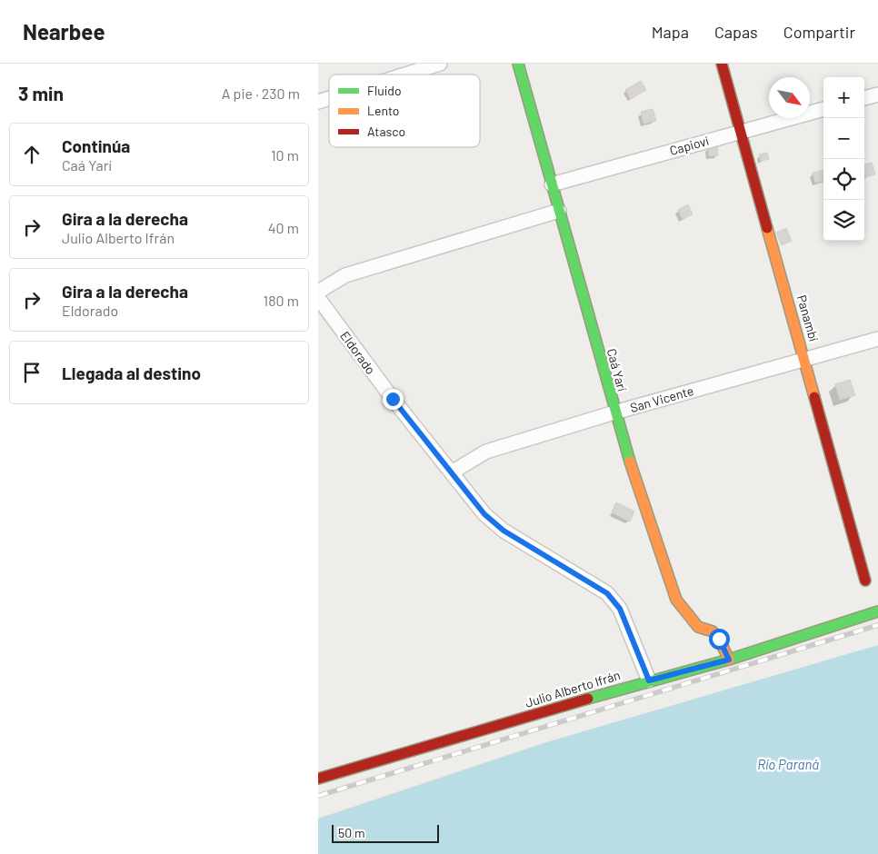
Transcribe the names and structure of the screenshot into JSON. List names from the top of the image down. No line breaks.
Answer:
{"streets":{"street":["Capioví","Panambí","Eldorado","Caá Yarí","San Vicente","Julio Alberto Ifrán"]},"crossings":[["Capioví","Panambí"],["Capioví","Caá Yarí"],["Panambí","San Vicente"],["Eldorado","San Vicente"],["Eldorado","Julio Alberto Ifrán"],["Caá Yarí","San Vicente"],["Caá Yarí","Julio Alberto Ifrán"]],"water":["Río Paraná"],"legend":["Fluido","Lento","Atasco"],"scale_bar":"50 m","north":"bottom right","page":{"header":"Nearbee","nav":["Mapa","Capas","Compartir"],"heading":["3 min","A pie · 230 m"],"map_buttons":["+","−"],"list":[["Continúa","Caá Yarí","10 m"],["Gira a la derecha","Julio Alberto Ifrán","40 m"],["Gira a la derecha","Eldorado","180 m"],"Llegada al destino"],"scale":"50 m"}}
